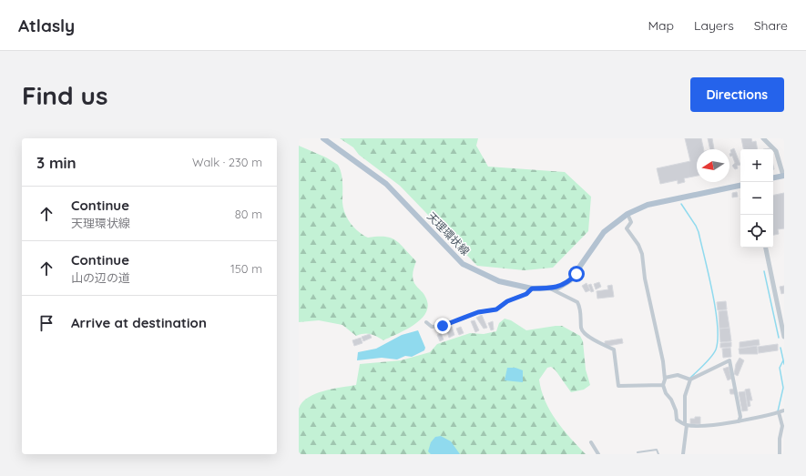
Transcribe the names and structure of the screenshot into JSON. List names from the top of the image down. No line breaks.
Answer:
{"streets":{"main road":["天理環状線"]},"north":"left","page":{"header":"Atlasly","nav":["Map","Layers","Share"],"buttons":"Directions","title":"Find us","heading":["3 min","Walk · 230 m"],"map_buttons":["+","−"],"list":[["Continue","天理環状線","80 m"],["Continue","山の辺の道","150 m"],"Arrive at destination"]}}
